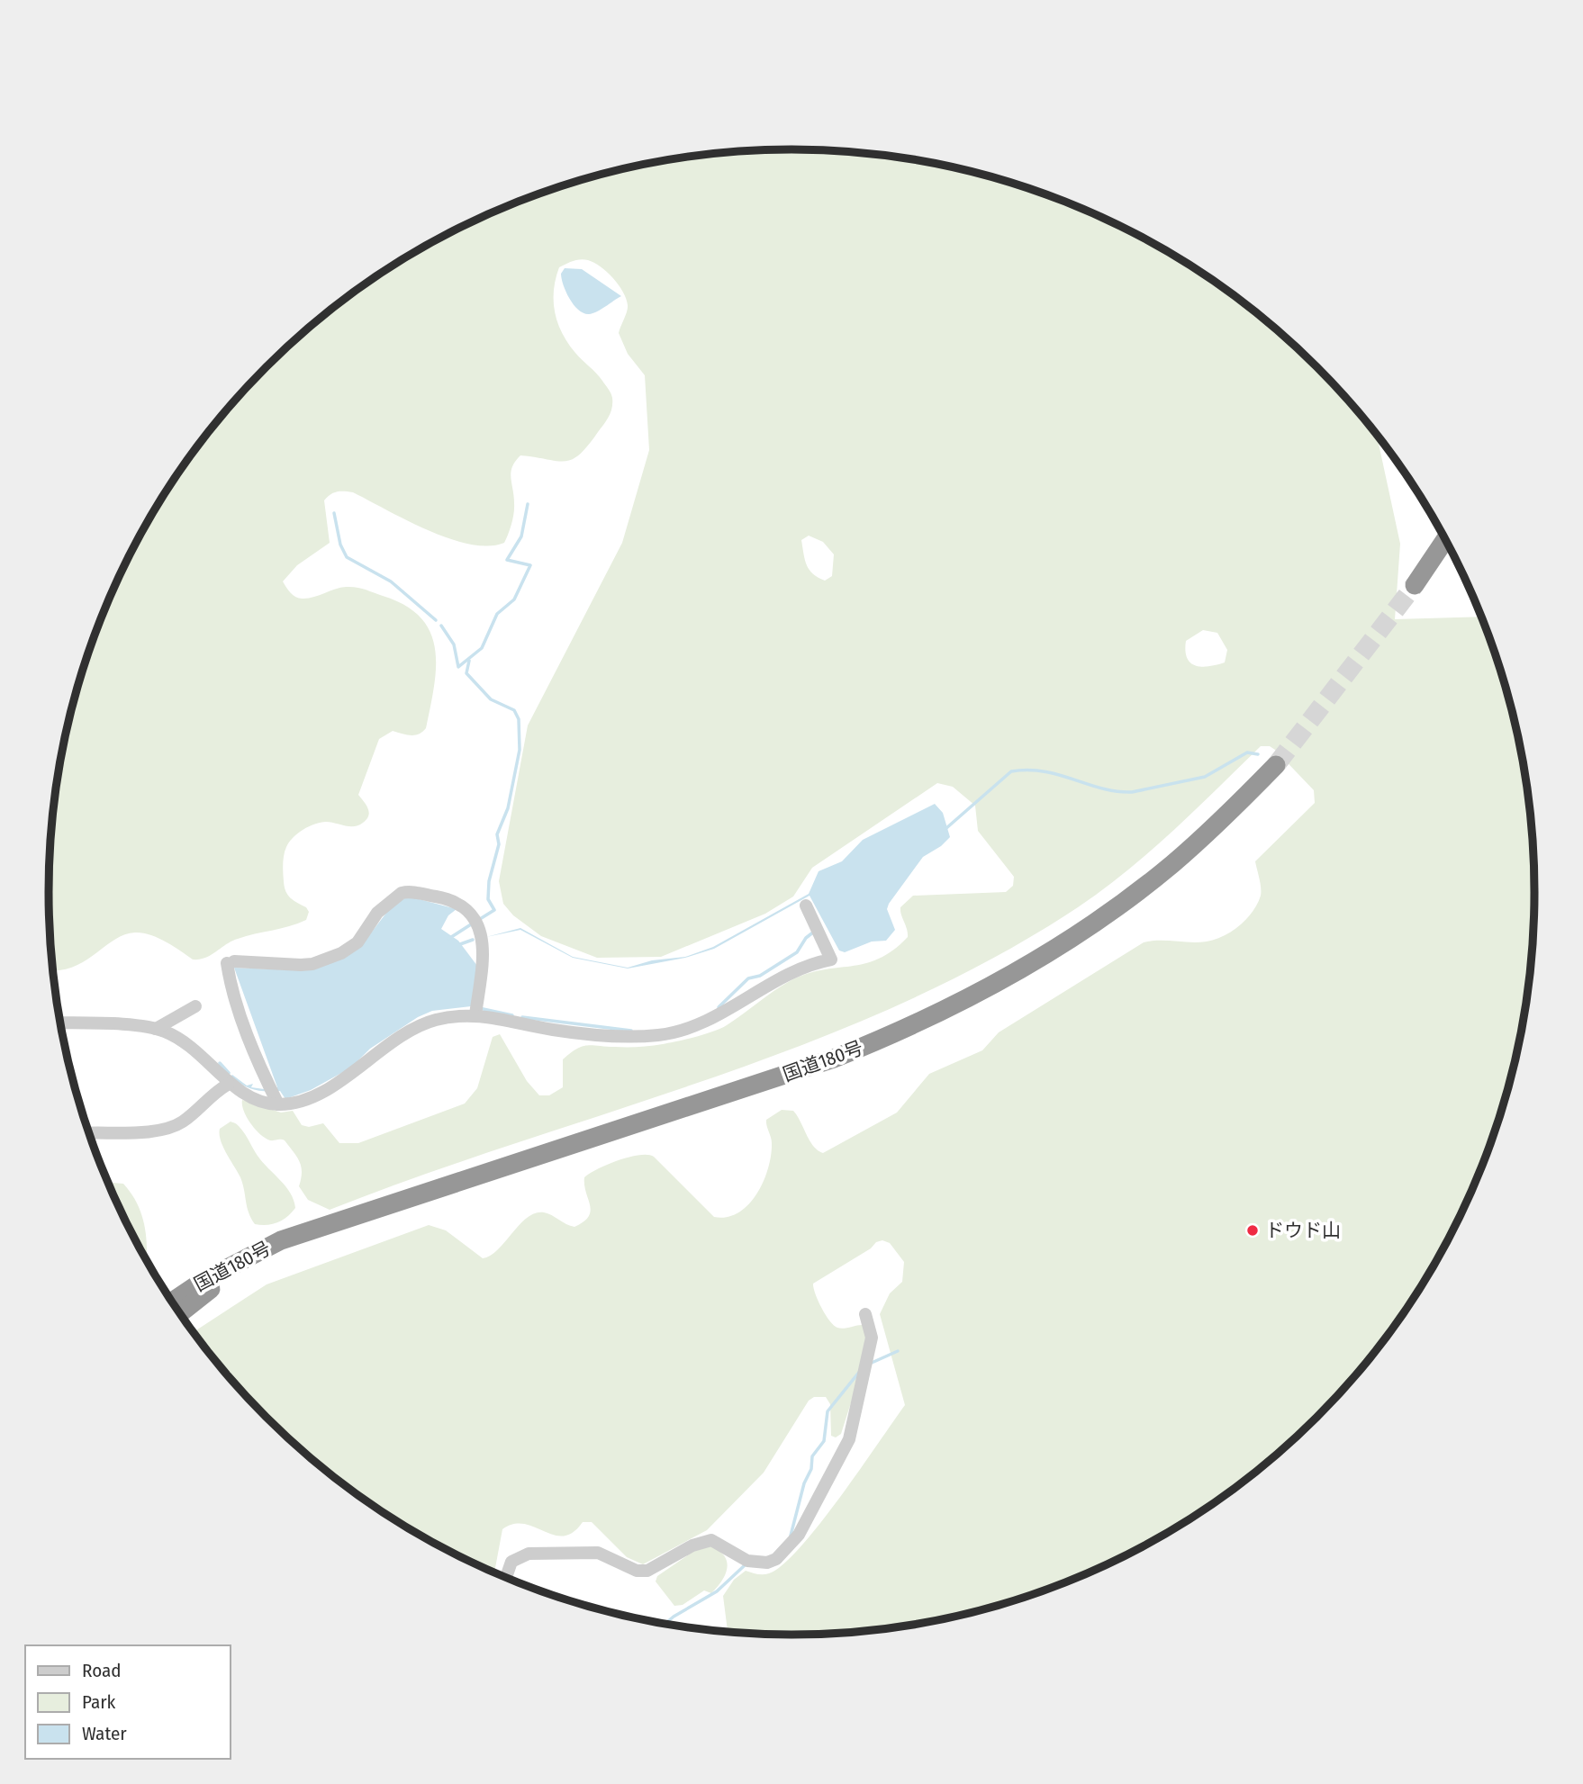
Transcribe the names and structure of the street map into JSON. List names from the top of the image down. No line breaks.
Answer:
{"streets":{"highway":["国道180号"]},"places":["ドウド山"],"legend":["Road","Park","Water"]}
